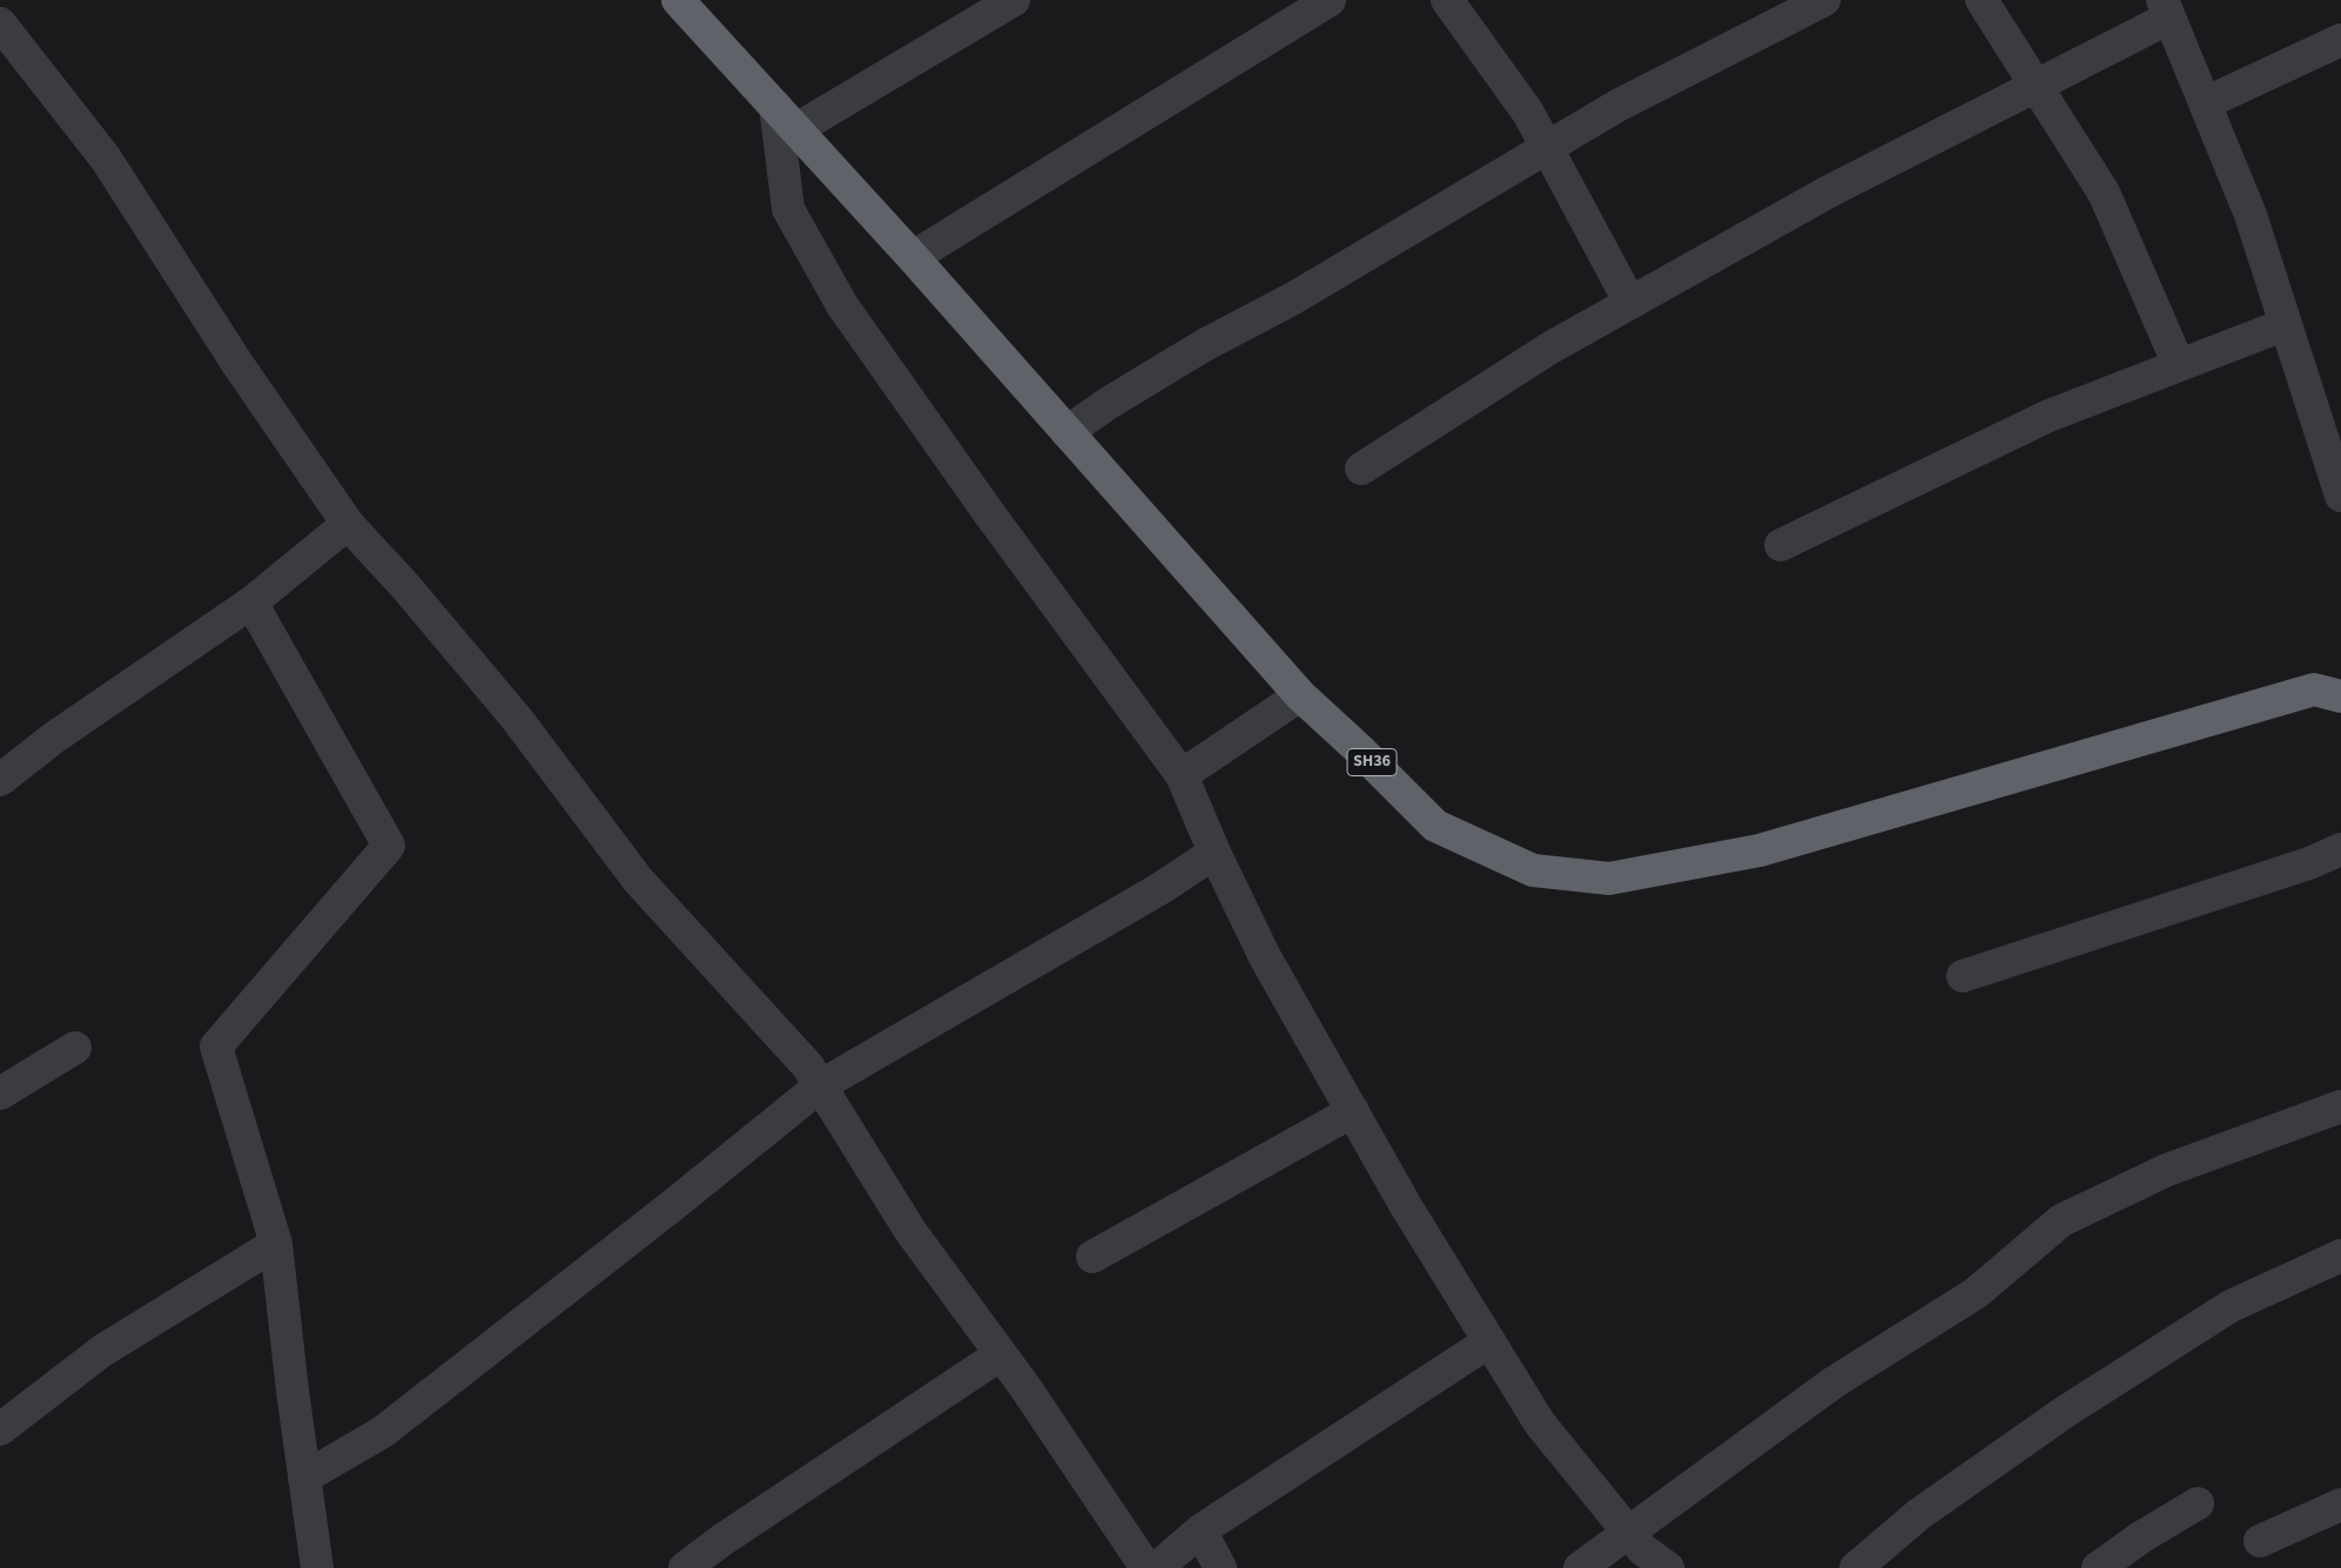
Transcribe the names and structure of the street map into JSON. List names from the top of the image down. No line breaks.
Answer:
{"streets":{"highway":["SH36"]}}
